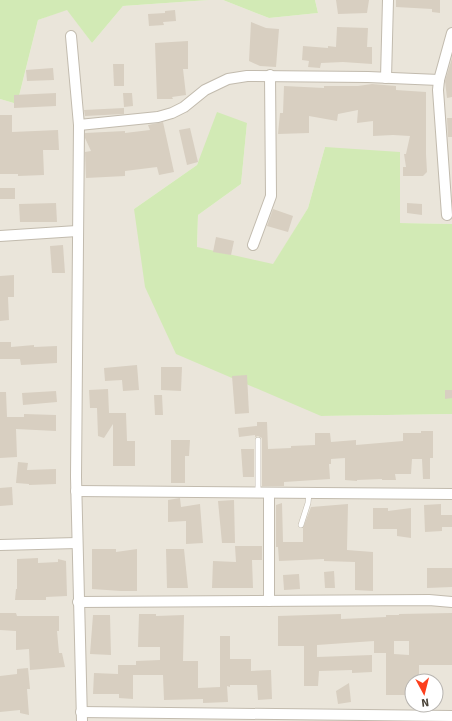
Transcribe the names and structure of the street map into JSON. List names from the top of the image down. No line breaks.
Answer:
{"north":"bottom"}
